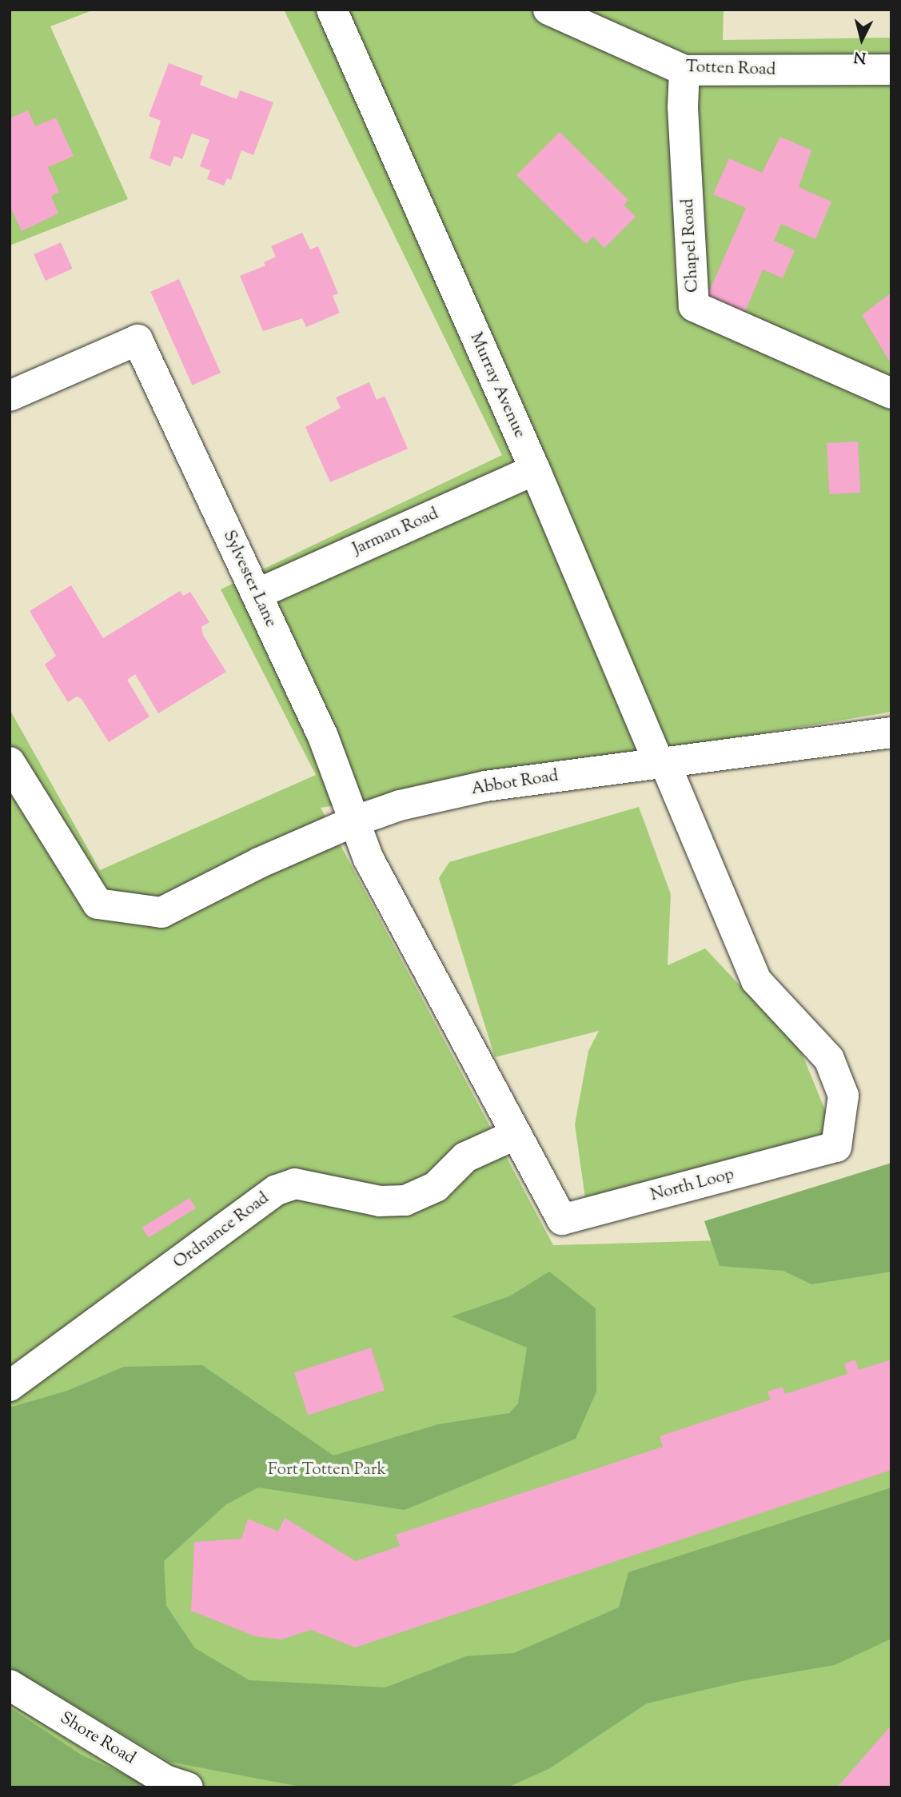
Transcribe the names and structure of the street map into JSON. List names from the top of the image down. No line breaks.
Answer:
{"streets":{"street":["Totten Road","Chapel Road","Murray Avenue","Jarman Road","Sylvester Lane","Abbot Road","North Loop","Ordnance Road","Shore Road"]},"crossings":[["Totten Road","Chapel Road"],["Murray Avenue","Jarman Road"],["Murray Avenue","Abbot Road"],["Murray Avenue","North Loop"],["Jarman Road","Sylvester Lane"],["Sylvester Lane","Abbot Road"],["Sylvester Lane","North Loop"],["Abbot Road","North Loop"],["North Loop","Ordnance Road"]],"parks":["Fort Totten Park"],"north":"bottom"}
